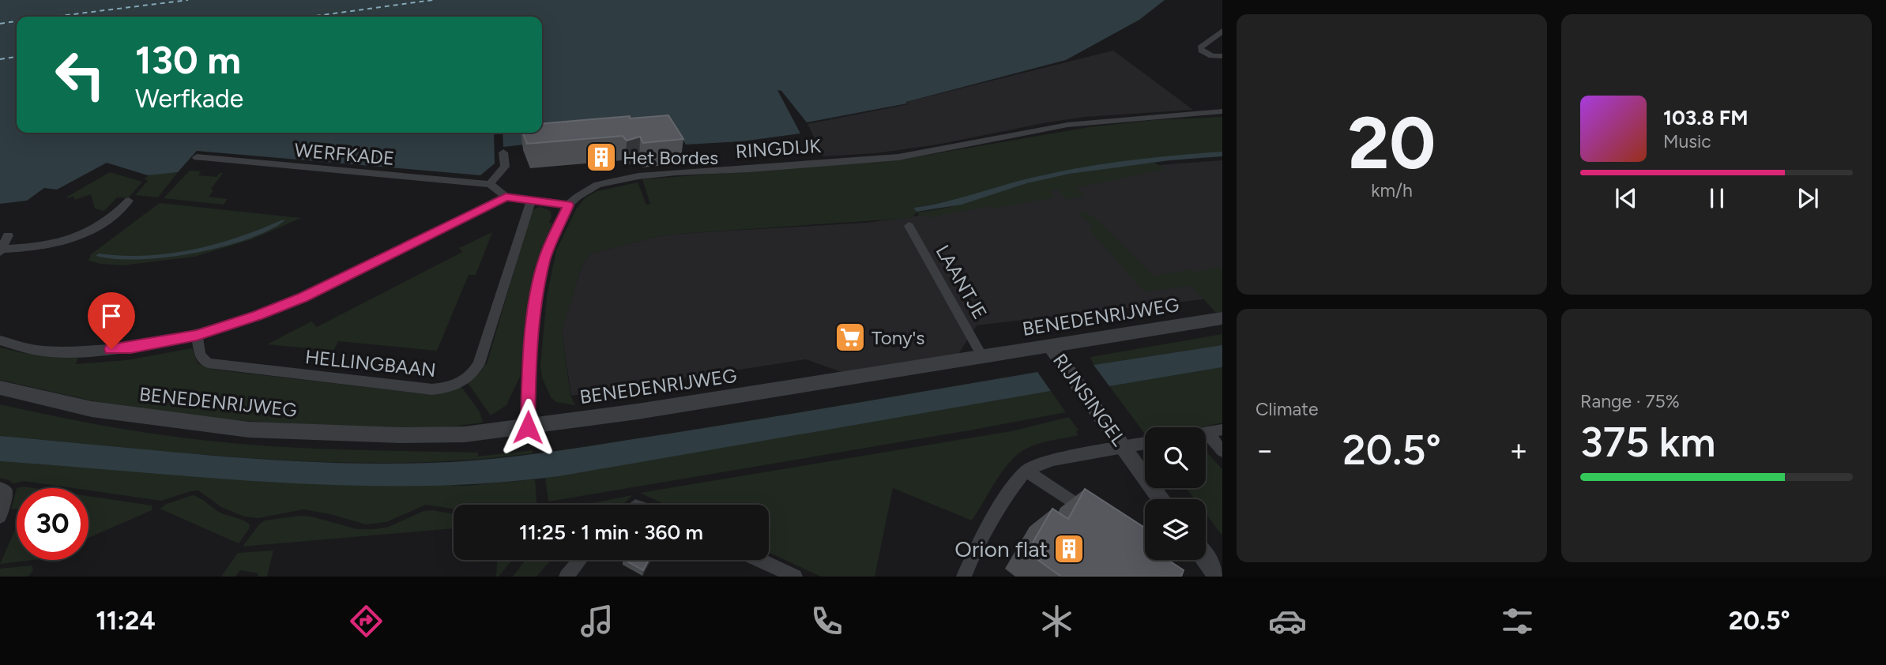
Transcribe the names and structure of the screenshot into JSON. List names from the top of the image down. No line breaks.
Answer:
{"streets":{"street":["RINGDIJK","WERFKADE","LAANTJE","BENEDENRIJWEG","HELLINGBAAN","RIJNSINGEL"]},"crossings":[["RINGDIJK","BENEDENRIJWEG"],["LAANTJE","BENEDENRIJWEG"],["BENEDENRIJWEG","RIJNSINGEL"]],"places":{"building":["Het Bordes","Orion flat"],"supermarket":["Tony's"]},"page":{"tile":[["20","km/h"],"Climate",["Range · 75%","375 km"]],"turn":["130 m","Werfkade"],"song":["103.8 FM","Music"],"heat":["−","20.5°","+"],"limit":"30","trip":"11:25 · 1 min · 360 m","tabs":["11:24","20.5°"]}}
